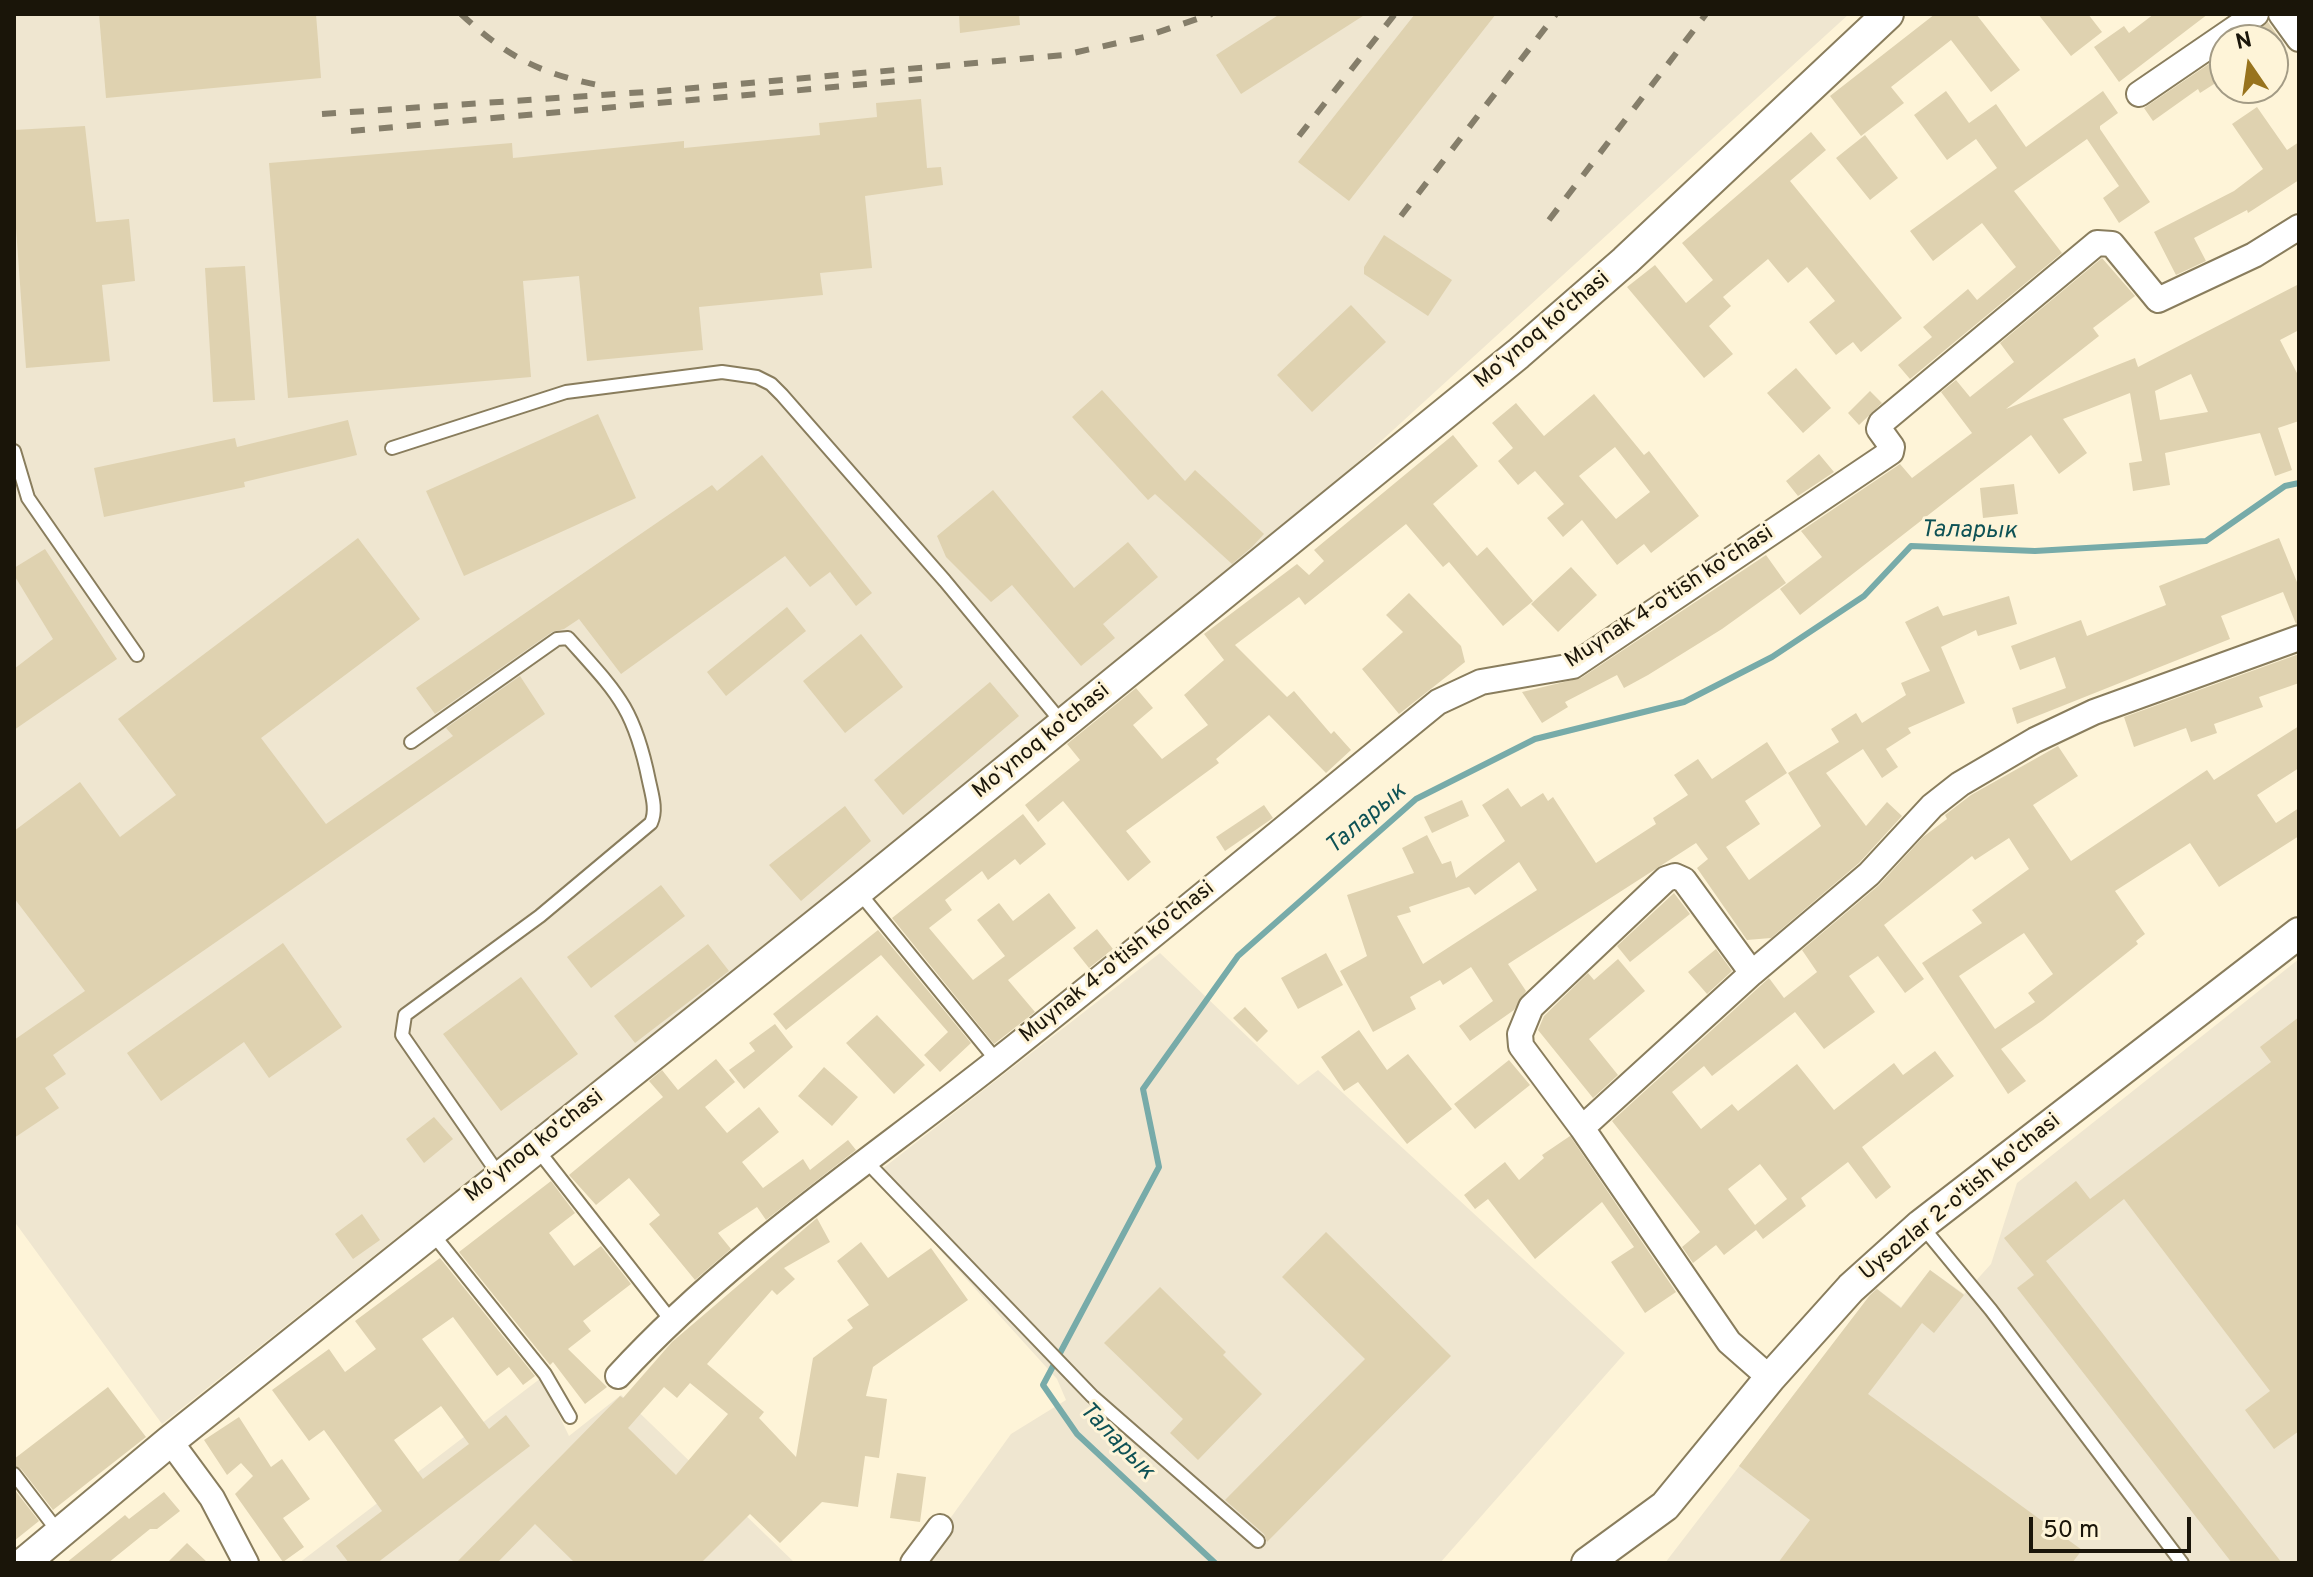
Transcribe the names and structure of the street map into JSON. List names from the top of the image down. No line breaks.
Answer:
{"streets":{"street":["Moʻynoq ko'chasi","Muynak 4-o'tish ko'chasi","Uysozlar 2-o'tish ko'chasi"]},"water":["Таларык"],"scale_bar":"50 m","north":"top"}
